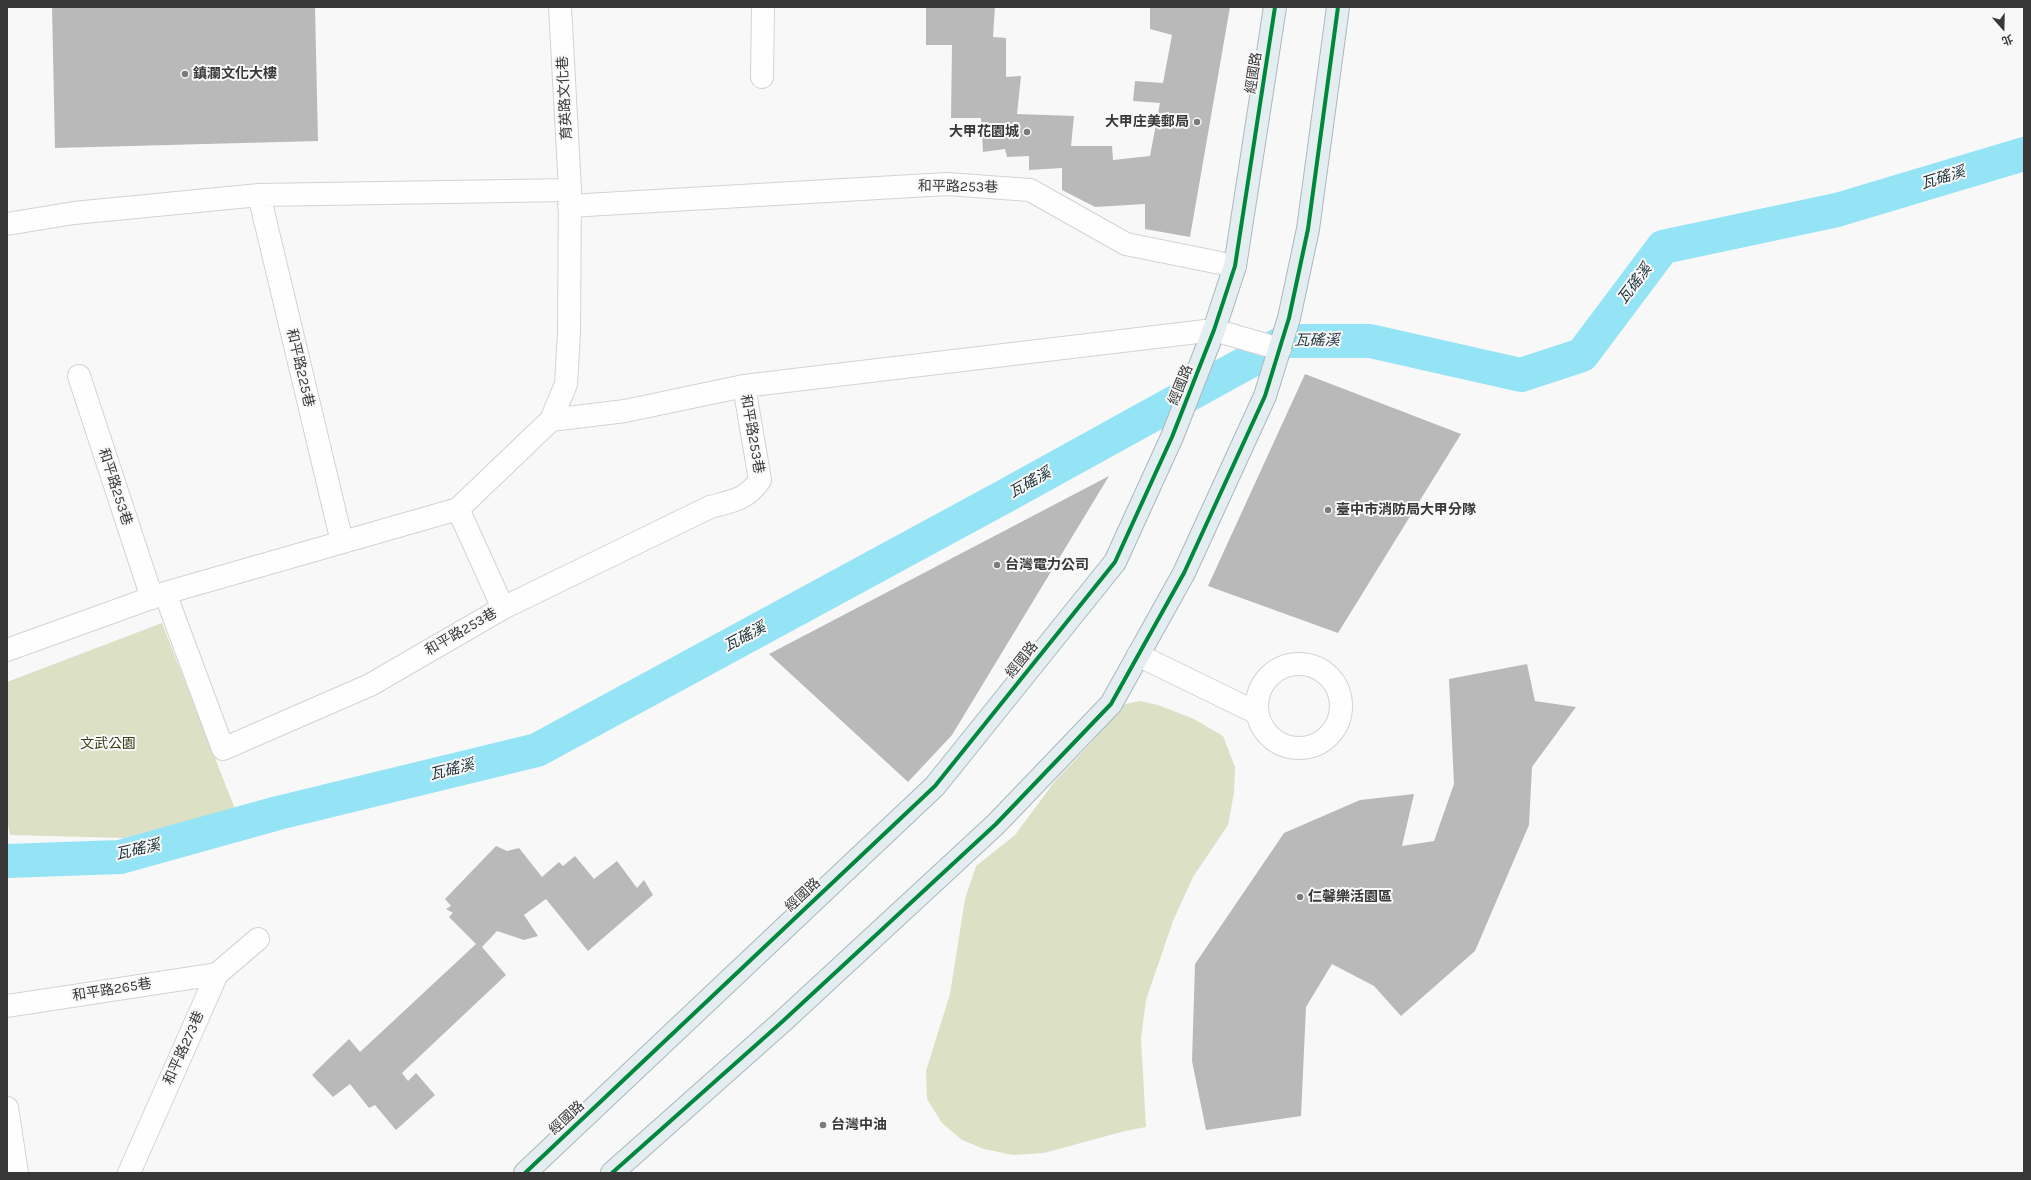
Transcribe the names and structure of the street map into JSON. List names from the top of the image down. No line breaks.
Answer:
{"streets":{"main road":["經國路"],"street":["育英路文化巷","和平路253巷","和平路225巷","和平路265巷","和平路273巷"]},"crossings":[["經國路","和平路253巷"],["育英路文化巷","和平路253巷"],["和平路265巷","和平路273巷"]],"water":["瓦磘溪"],"parks":["文武公園"],"places":["鎮瀾文化大樓","大甲庄美郵局","大甲花園城","臺中市消防局大甲分隊","台灣電力公司","仁馨樂活園區","台灣中油"],"north":"bottom"}
